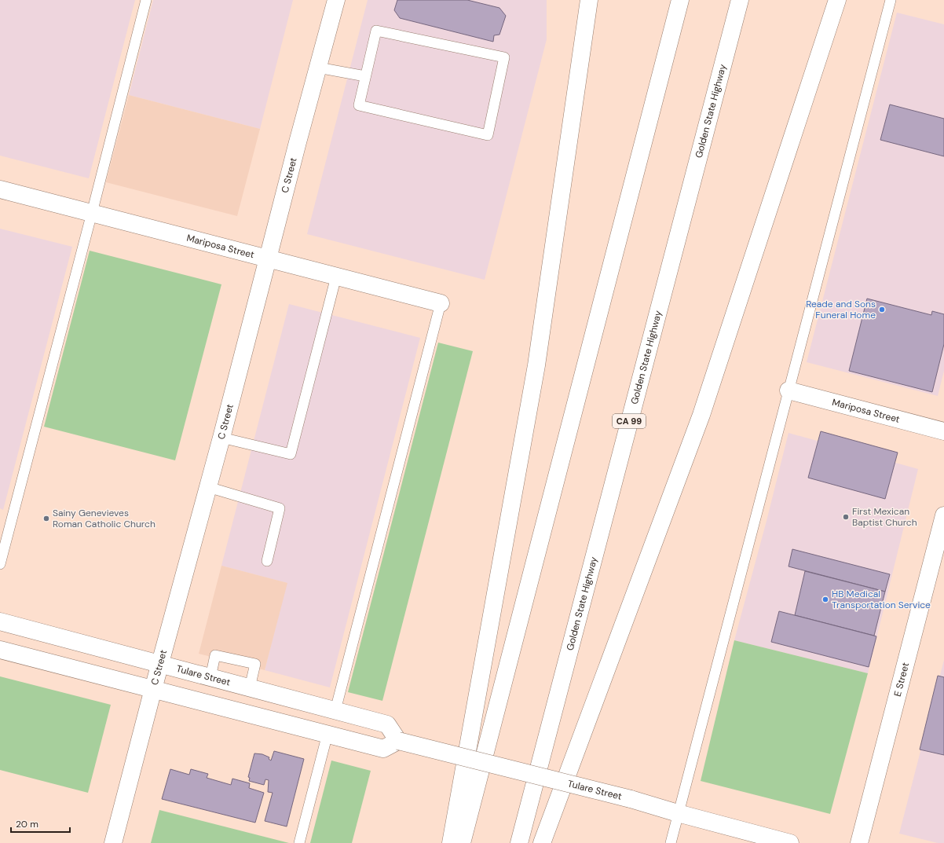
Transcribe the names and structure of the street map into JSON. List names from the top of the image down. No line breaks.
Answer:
{"streets":{"main road":["Golden State Highway","C Street","Mariposa Street","CA 99","Tulare Street","E Street"]},"crossings":[["C Street","Mariposa Street"],["C Street","Tulare Street"]],"places":["Reade and Sons Funeral Home","First Mexican Baptist Church","Sainy Genevieves Roman Catholic Church","HB Medical Transportation Service"],"scale_bar":"20 m"}
